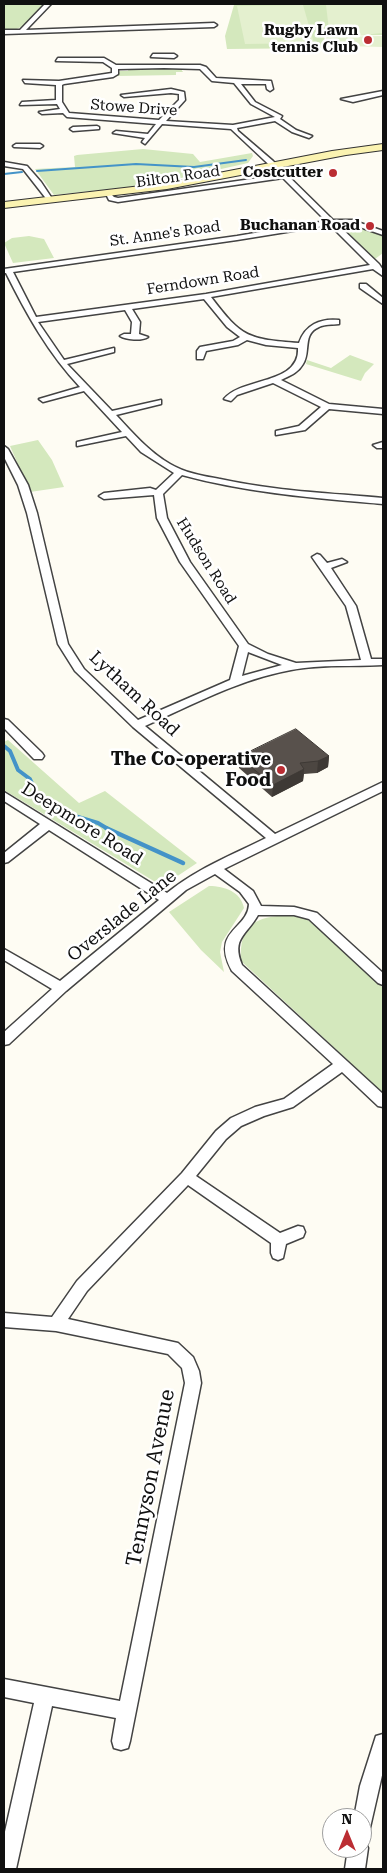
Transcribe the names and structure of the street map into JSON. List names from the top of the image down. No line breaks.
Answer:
{"streets":{"main road":["Bilton Road"],"street":["Stowe Drive","St. Anne's Road","Ferndown Road","Hudson Road","Lytham Road","Deepmore Road","Overslade Lane","Tennyson Avenue"]},"crossings":[["Lytham Road","Overslade Lane"],["Deepmore Road","Overslade Lane"]],"places":["Rugby Lawn tennis Club","Costcutter","Buchanan Road","The Co-operative Food"],"north":"top"}
